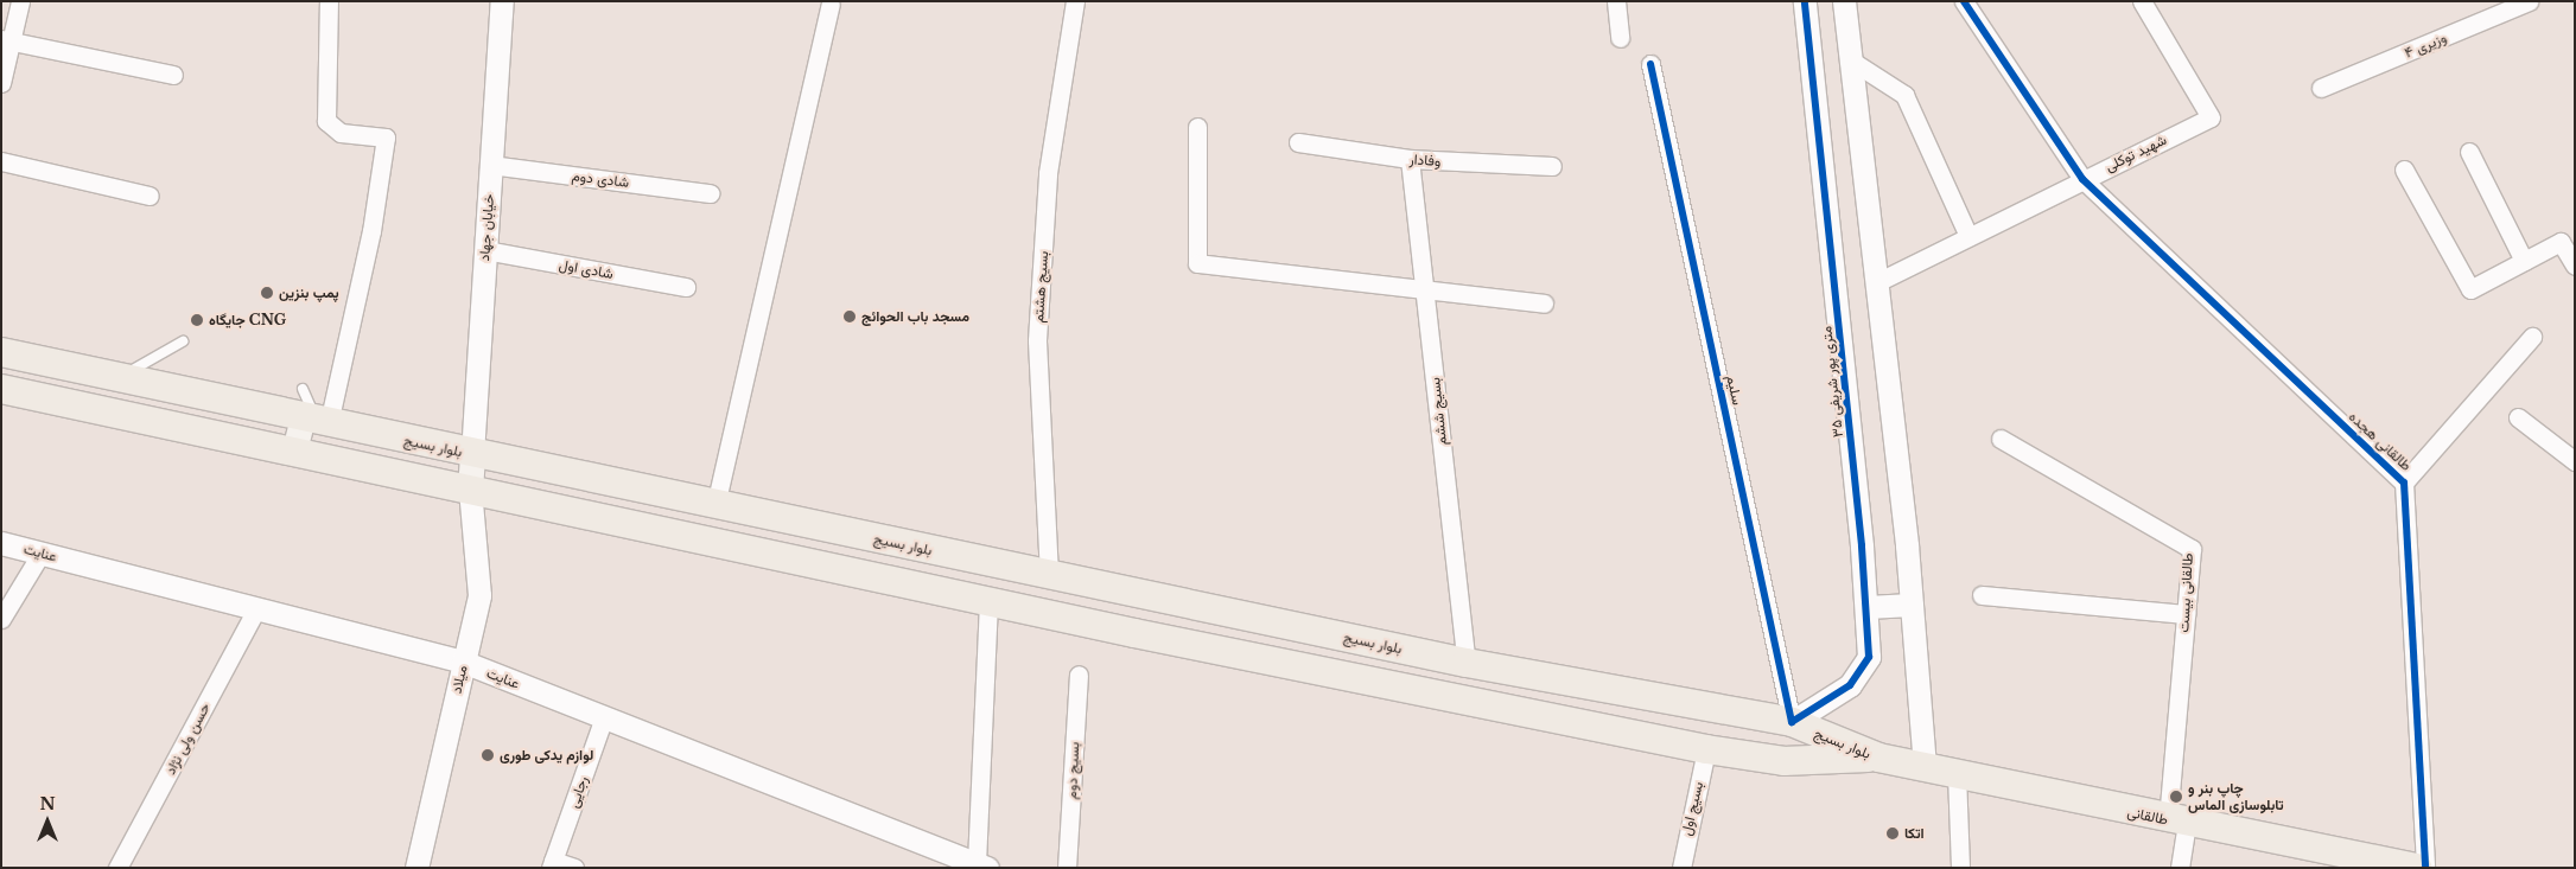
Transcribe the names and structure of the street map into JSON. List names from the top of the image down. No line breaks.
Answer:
{"streets":{"main road":["بلوار بسیج","طالقانی"],"street":["وزیری ۴","شهید توکلی","وفادار","شادی دوم","خیابان جهاد","شادی اول","بسیج هشتم","۳۵ متری پور شریفی","سلیم","بسیج ششم","طالقانی هجده","عنایت","طالقانی بیست","میلاد","حسن ولی نژاد","بسيج دوم","رجایی","بسیج اول"]},"crossings":[["شهید توکلی","طالقانی هجده"],["وفادار","بسیج ششم"],["شادی دوم","خیابان جهاد"],["خیابان جهاد","شادی اول"],["خیابان جهاد","بلوار بسیج"],["بسیج هشتم","بلوار بسیج"],["۳۵ متری پور شریفی","سلیم"],["۳۵ متری پور شریفی","بلوار بسیج"],["سلیم","بلوار بسیج"],["بسیج ششم","بلوار بسیج"],["بلوار بسیج","میلاد"],["بلوار بسیج","بسیج اول"],["بلوار بسیج","طالقانی"],["عنایت","میلاد"],["عنایت","حسن ولی نژاد"],["عنایت","رجایی"],["طالقانی بیست","طالقانی"]],"places":["پمپ بنزین","مسجد باب الحوائج","جایگاه CNG","لوازم یدکی طوری","چاپ بنر و تابلوسازی الماس","اتکا"],"north":"top"}
